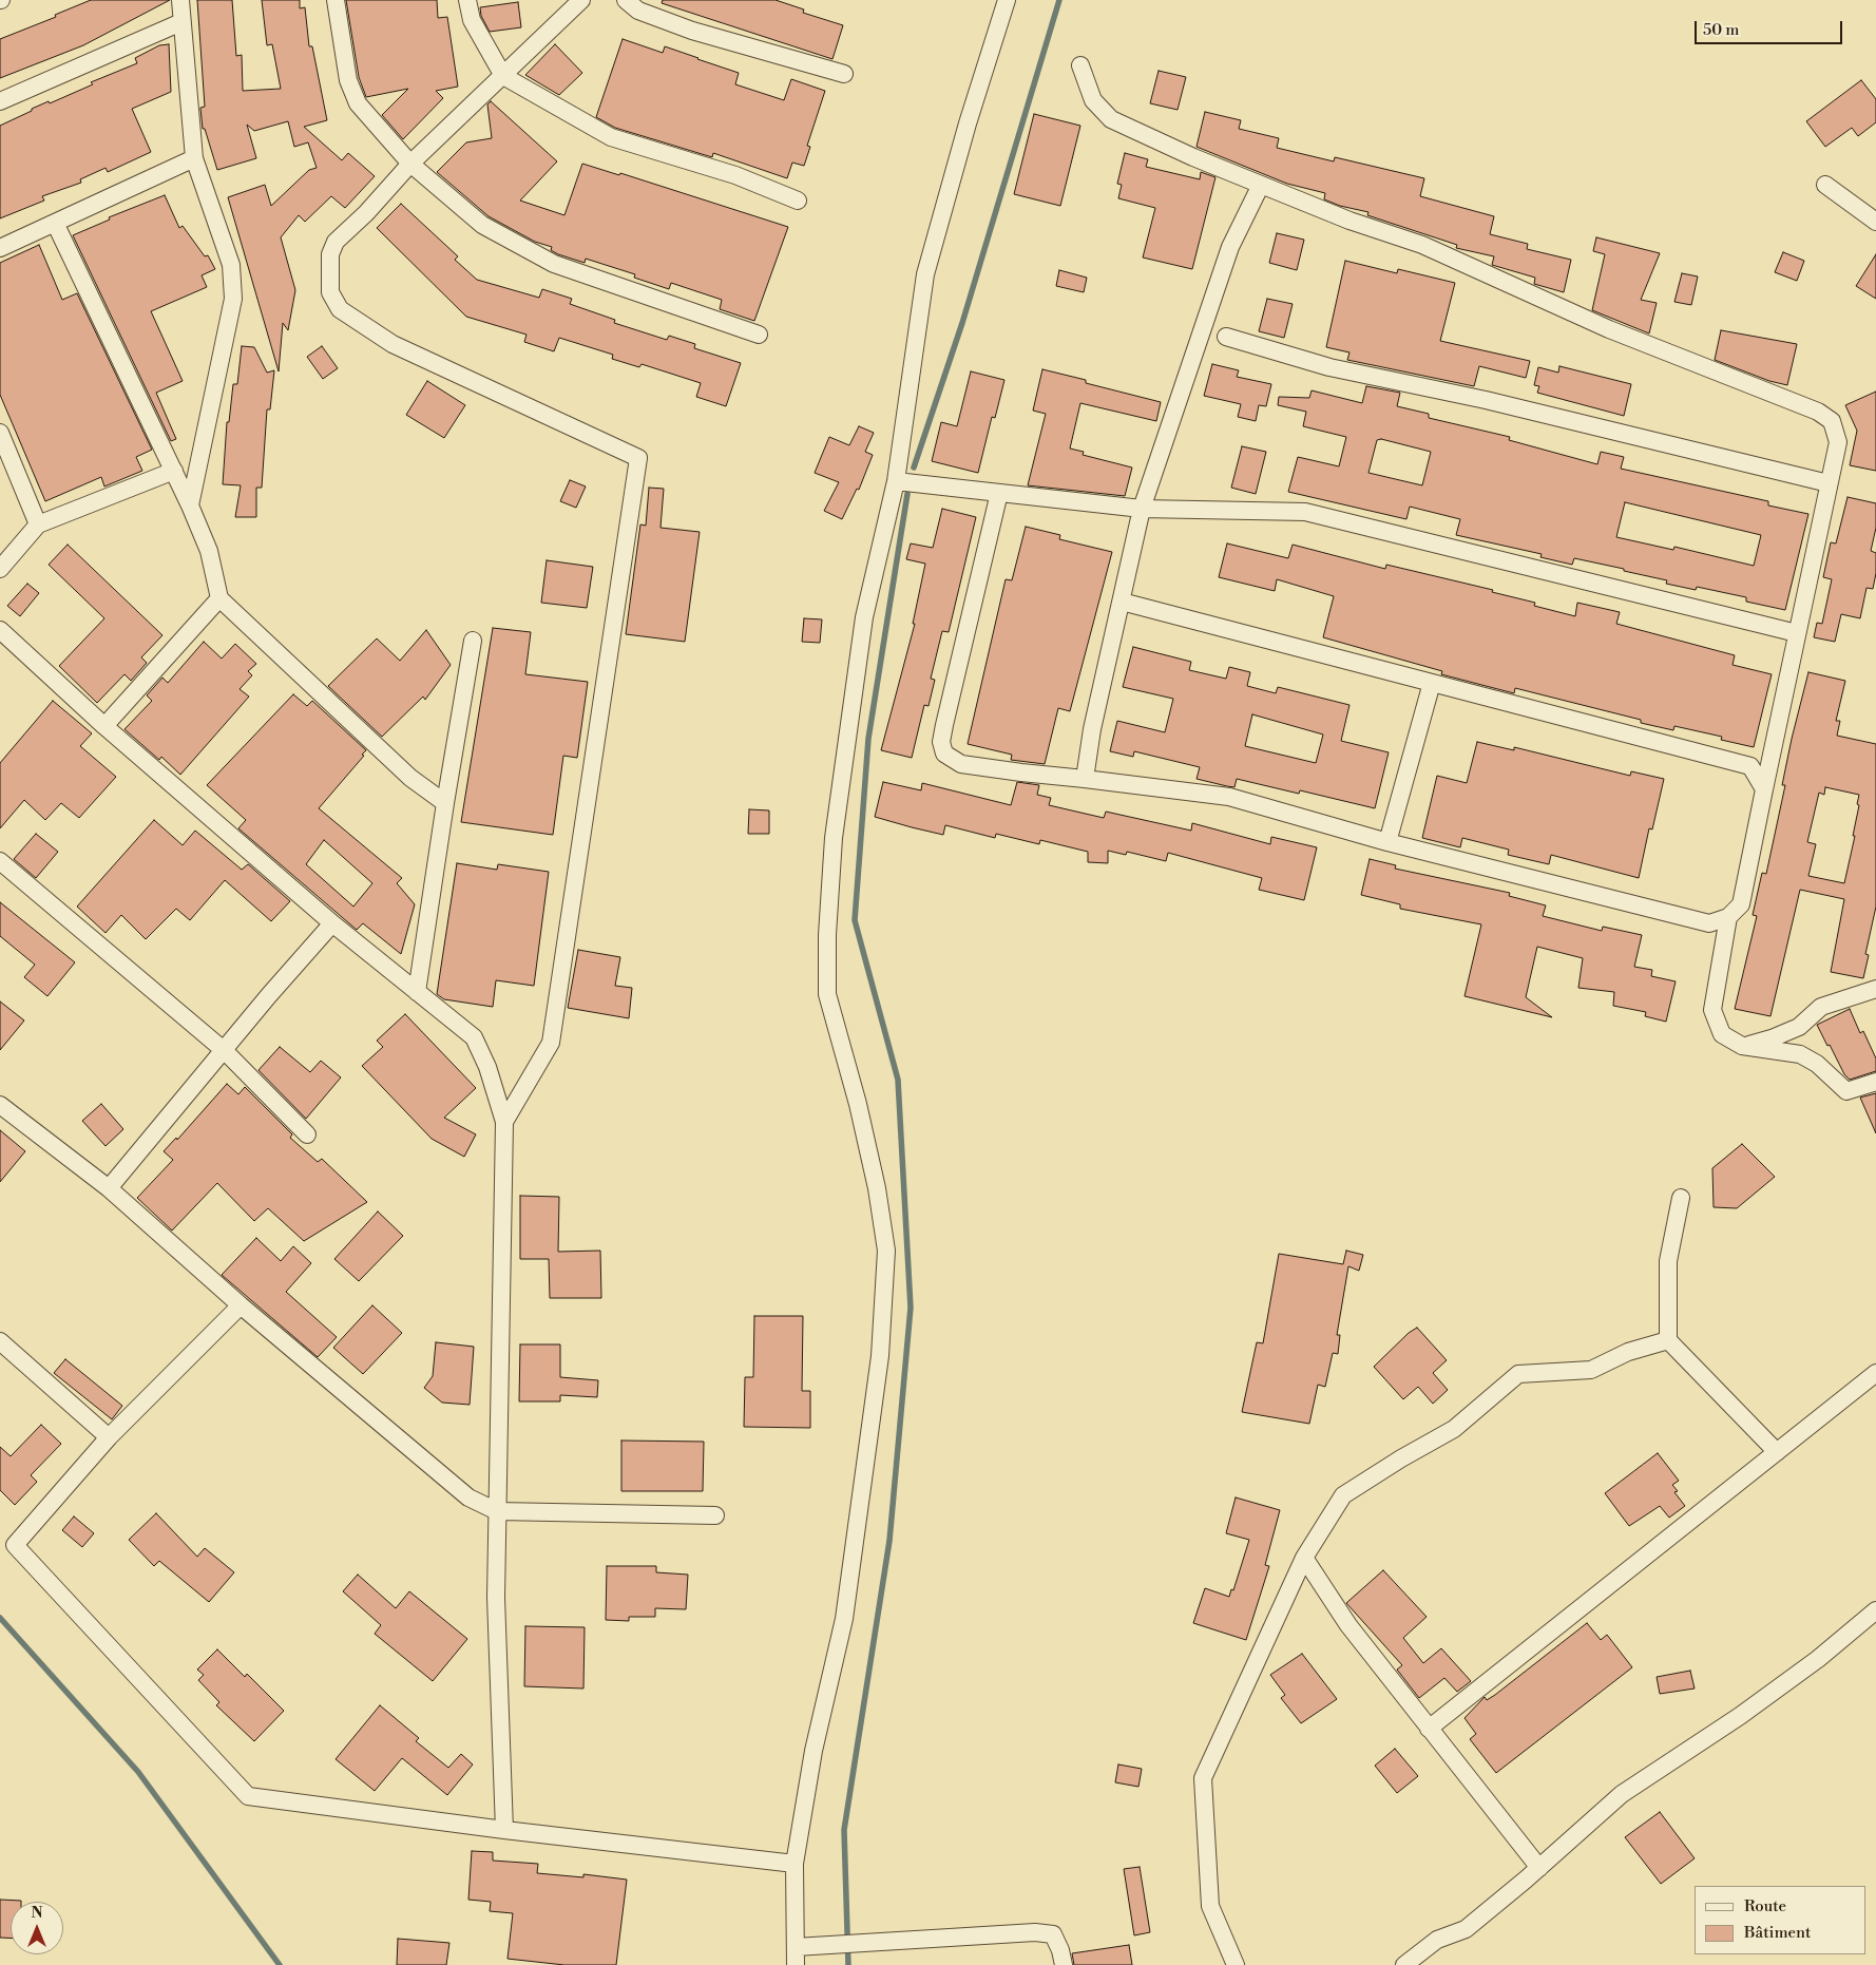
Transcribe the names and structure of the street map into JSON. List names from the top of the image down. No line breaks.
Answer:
{"legend":["Route","Bâtiment"],"scale_bar":"50 m","north":"top"}
